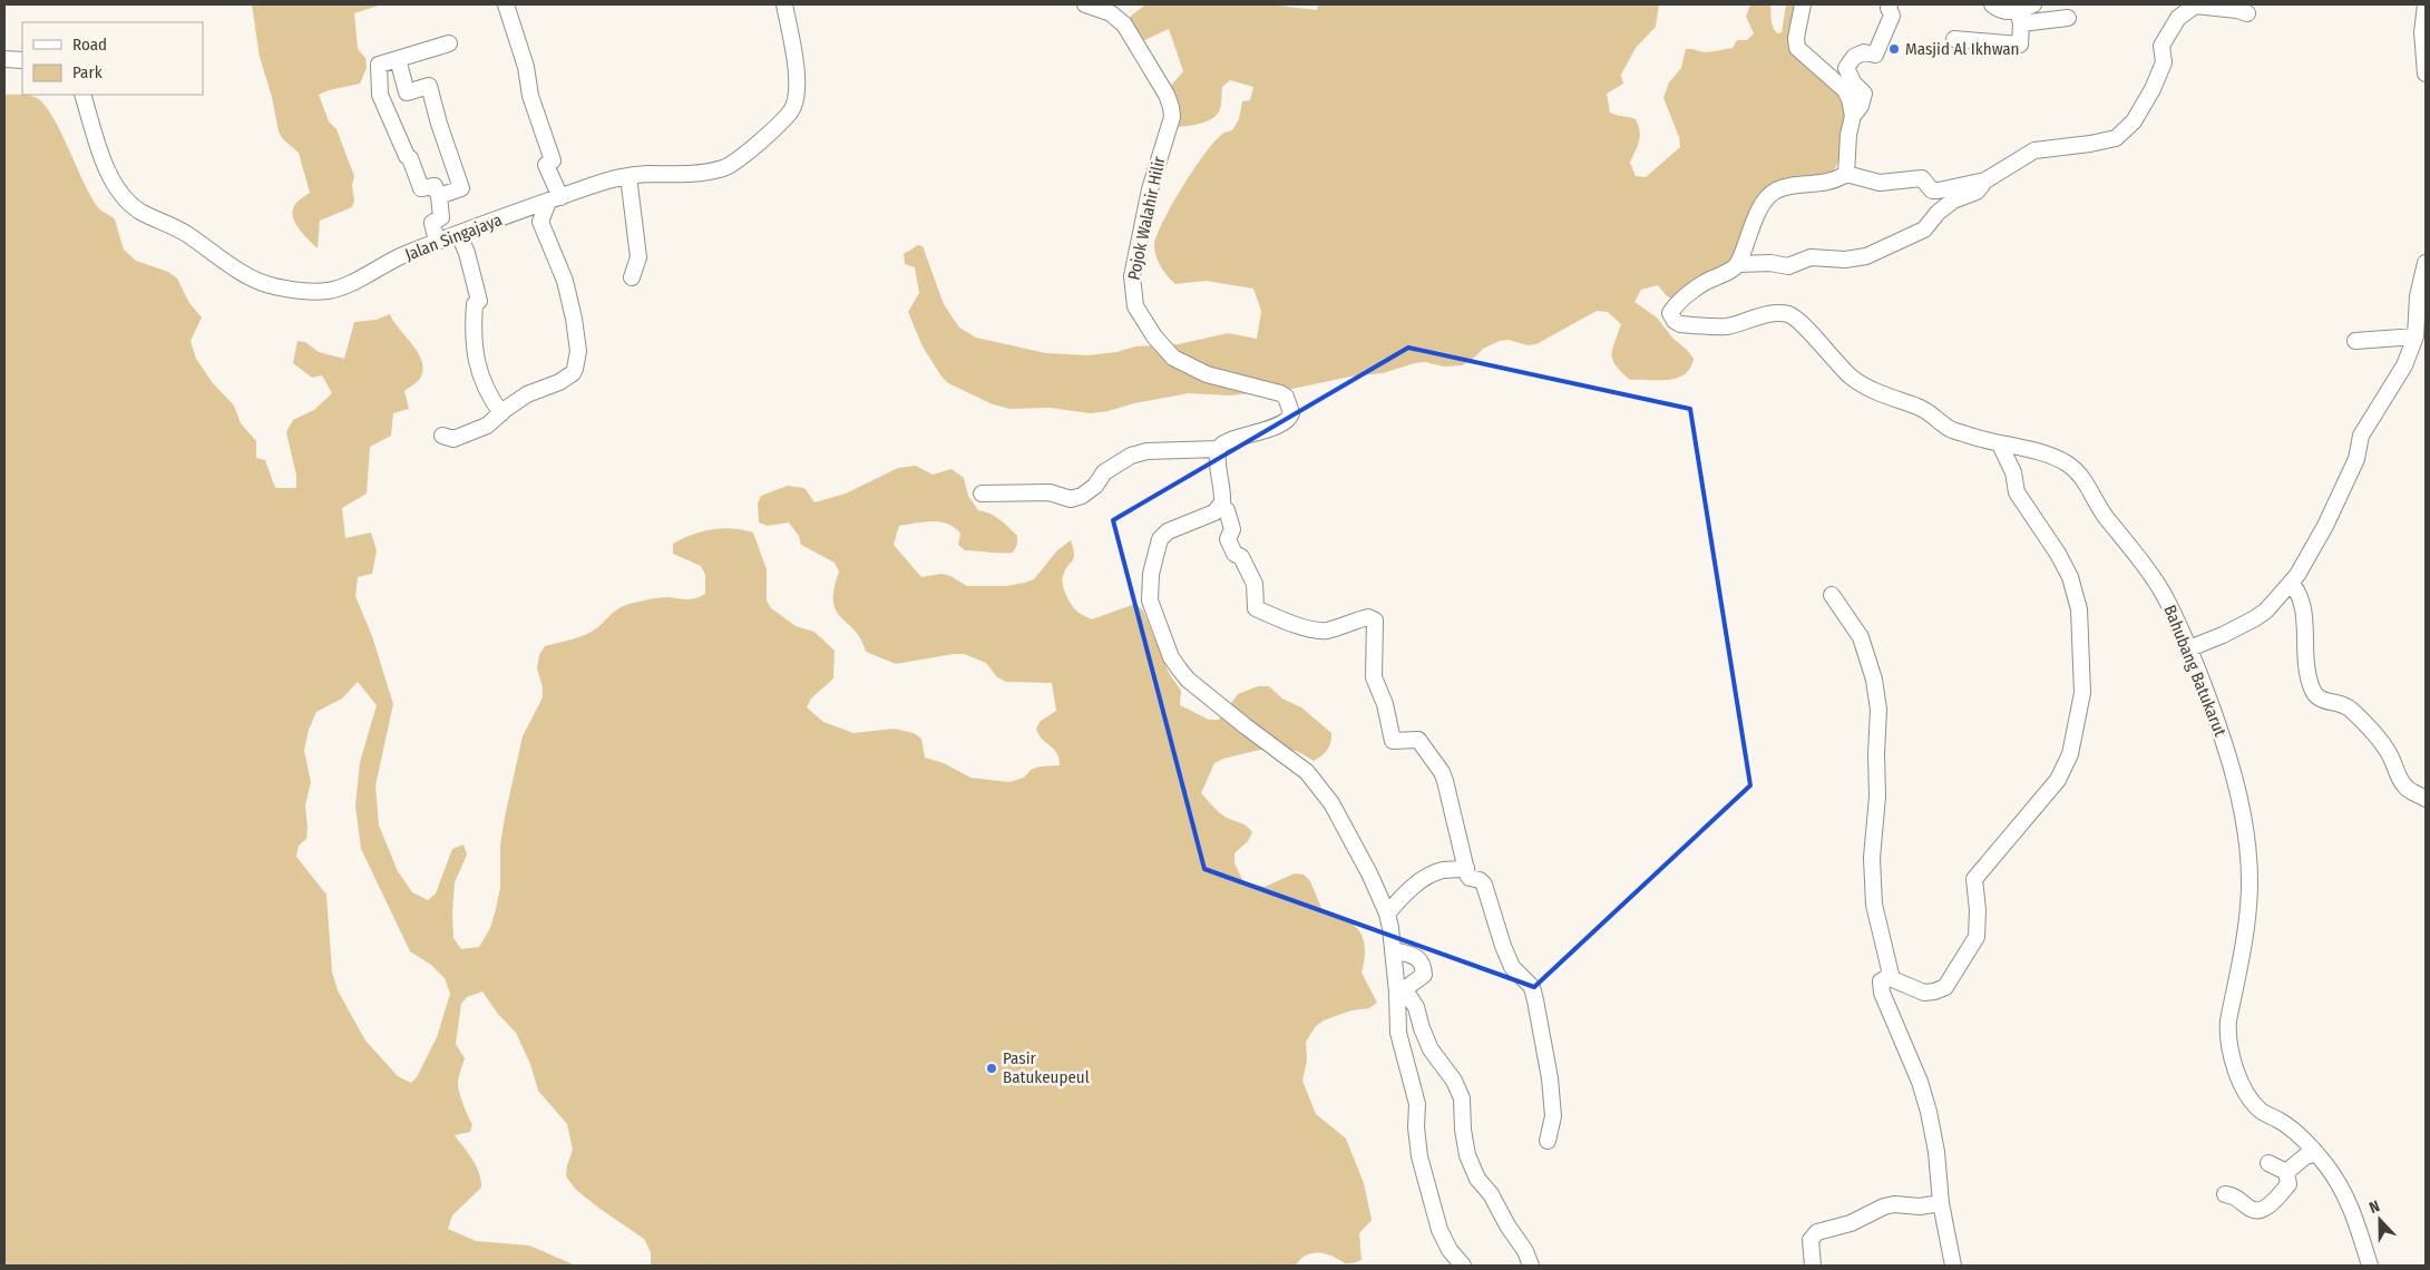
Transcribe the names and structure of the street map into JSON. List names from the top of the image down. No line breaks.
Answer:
{"streets":{"street":["Pojok Walahir Hilir","Jalan Singajaya","Bahubang Batukarut"]},"places":["Masjid Al Ikhwan","Pasir Batukeupeul"],"legend":["Road","Park"],"north":"top"}
